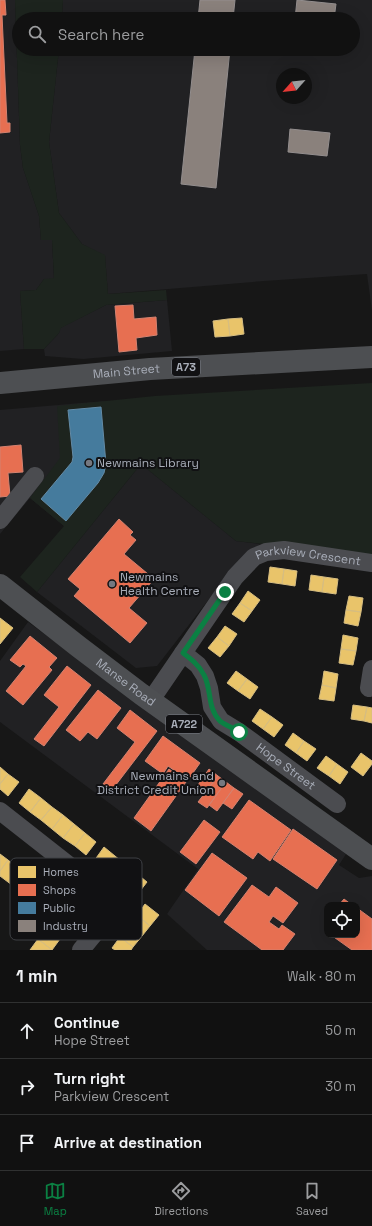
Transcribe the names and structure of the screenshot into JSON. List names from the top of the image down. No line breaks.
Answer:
{"streets":{"main road":["A73","Main Street","Manse Road","A722"],"street":["Parkview Crescent","Hope Street"]},"crossings":[["Parkview Crescent","Manse Road"],["Parkview Crescent","Hope Street"]],"places":["Newmains Library","Newmains Health Centre","Newmains and District Credit Union"],"legend":["Homes","Shops","Public","Industry"],"north":"bottom left","page":{"search":"Search here","heading":["1 min","Walk · 80 m"],"list":[["Continue","Hope Street","50 m"],["Turn right","Parkview Crescent","30 m"],"Arrive at destination"],"nav":["Map","Directions","Saved"]}}
